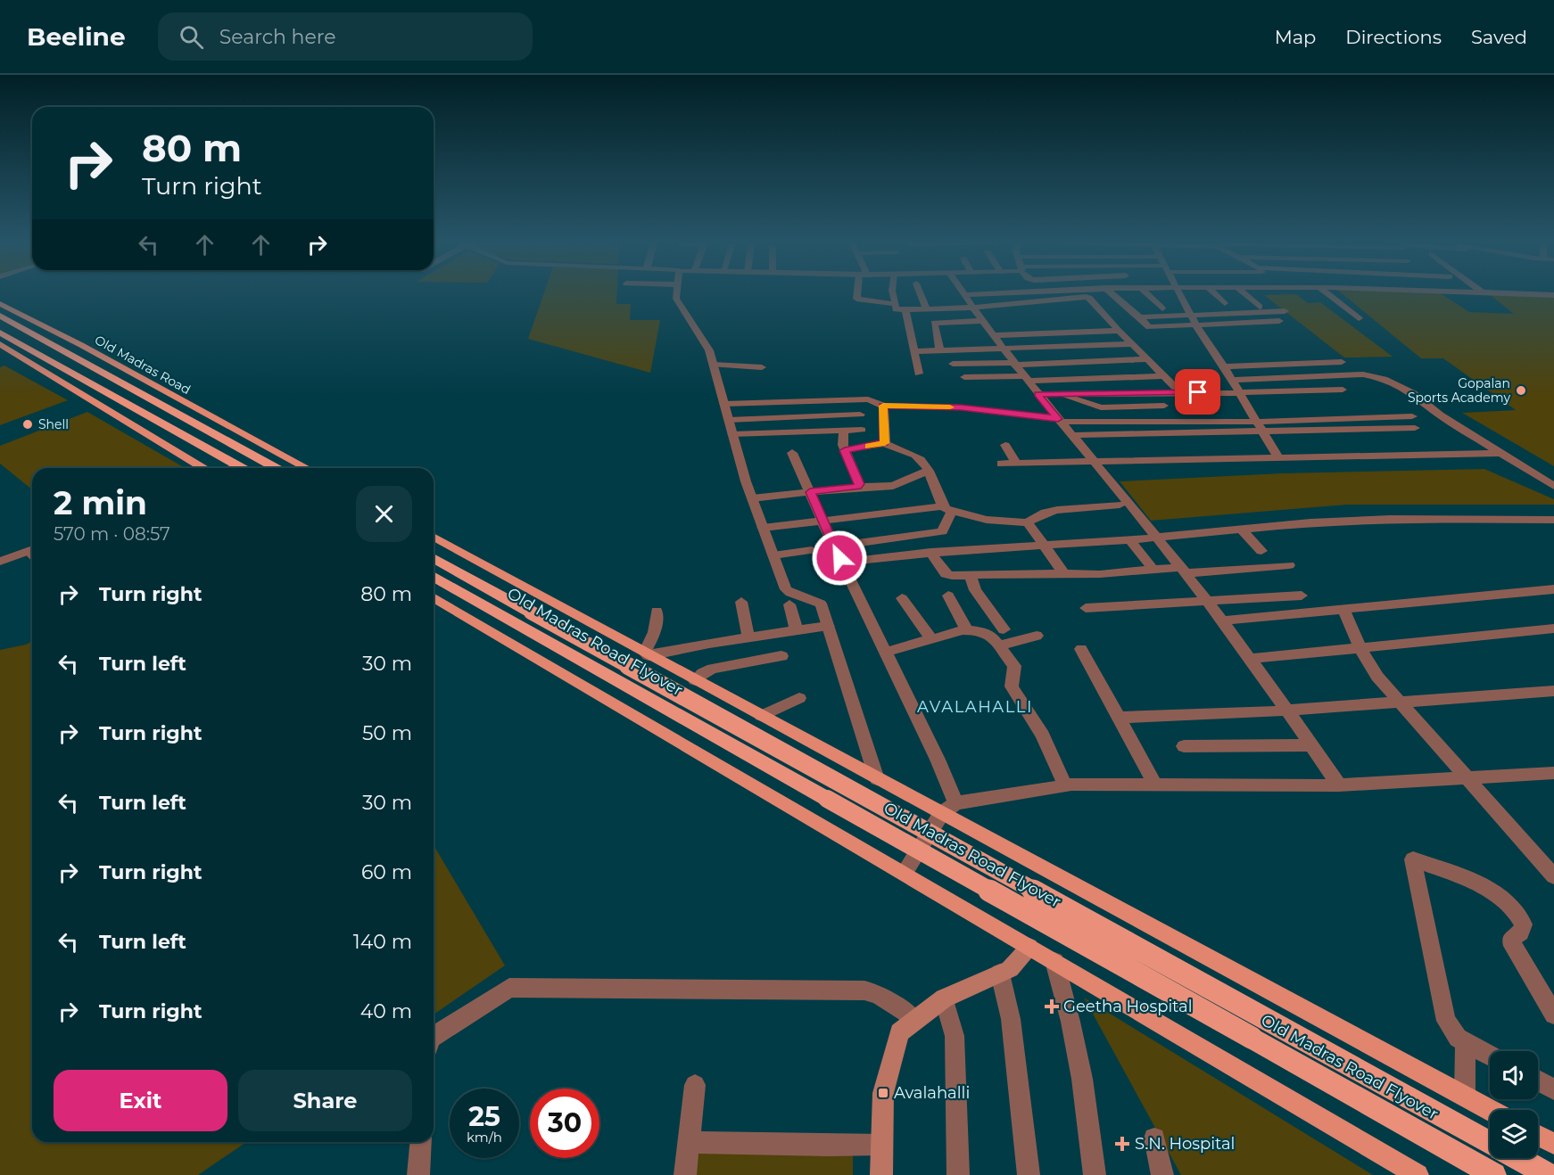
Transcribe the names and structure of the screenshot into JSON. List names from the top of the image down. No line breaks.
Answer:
{"streets":{"highway":["Old Madras Road","Old Madras Road Flyover"]},"districts":["AVALAHALLI"],"places":{"other":["Gopalan Sports Academy","Shell"],"health":["Geetha Hospital","S.N. Hospital"],"transit":["Avalahalli"]},"page":{"header":"Beeline","search":"Search here","nav":["Map","Directions","Saved"],"turn":["80 m","Turn right"],"heading":["2 min","570 m · 08:57"],"list":[{"name":"Turn right","value":"80 m"},{"name":"Turn left","value":"30 m"},{"name":"Turn right","value":"50 m"},{"name":"Turn left","value":"30 m"},{"name":"Turn right","value":"60 m"},{"name":"Turn left","value":"140 m"},{"name":"Turn right","value":"40 m"}],"buttons":["Exit","Share"],"speed":"25 km/h","limit":"30"}}
